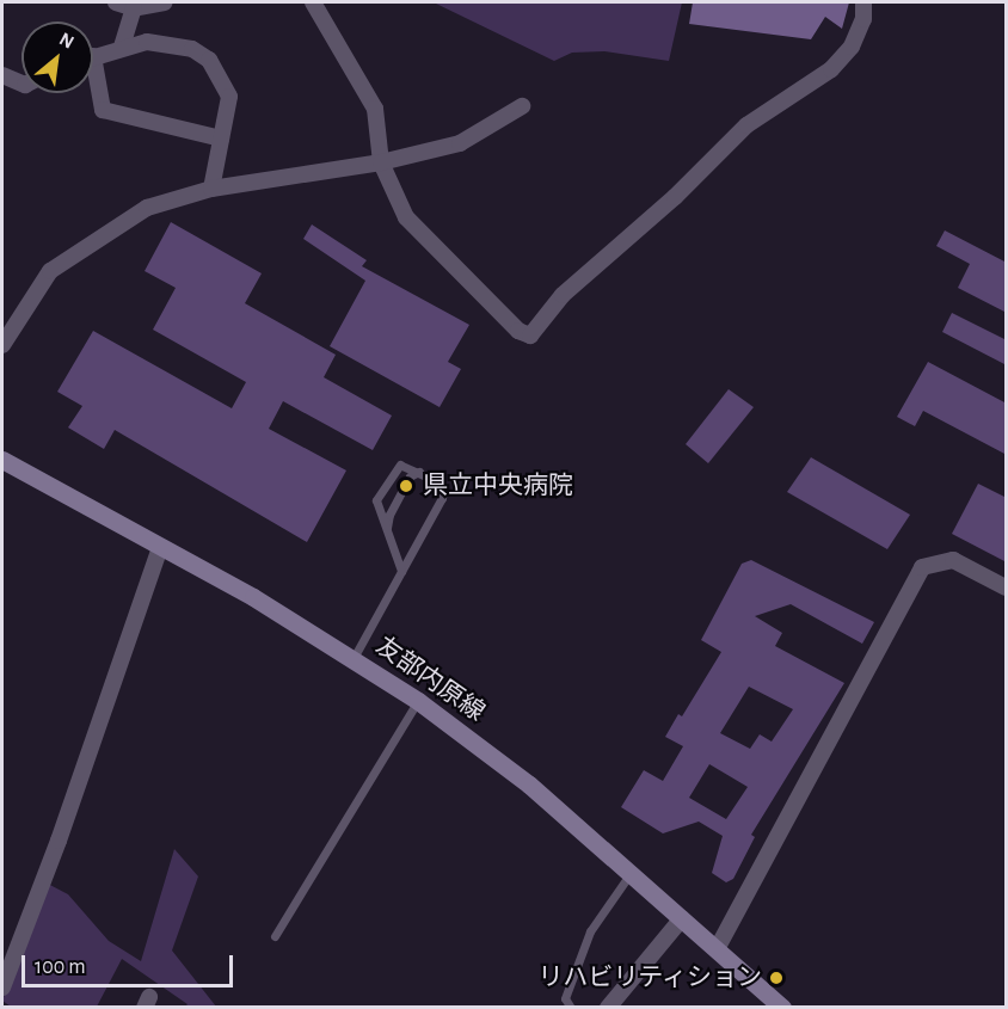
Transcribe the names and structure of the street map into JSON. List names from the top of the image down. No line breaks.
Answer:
{"streets":{"main road":["友部内原線"]},"places":["県立中央病院","リハビリティション"],"scale_bar":"100 m","north":"top right"}
